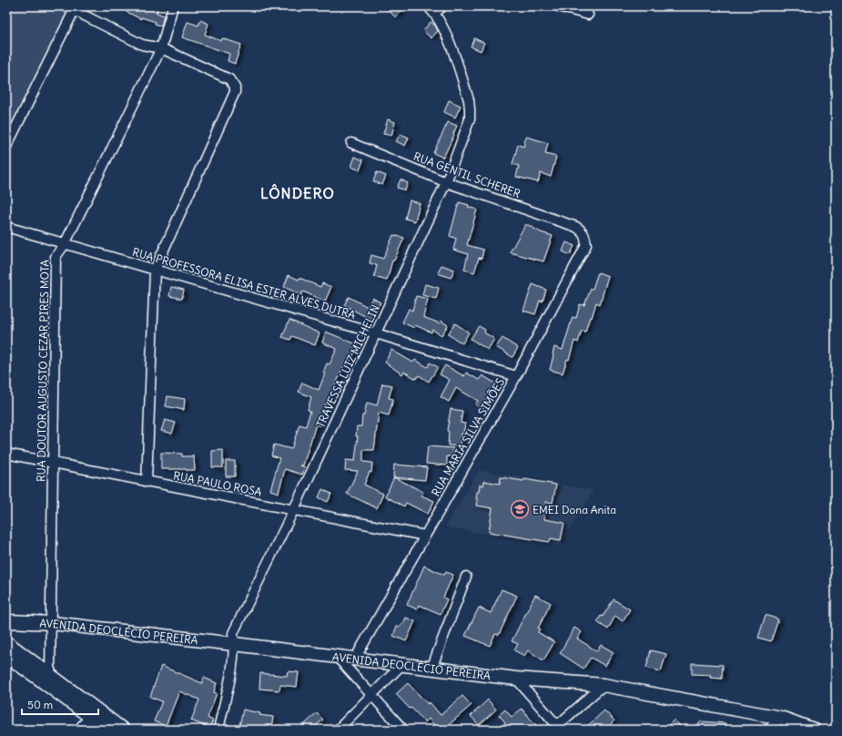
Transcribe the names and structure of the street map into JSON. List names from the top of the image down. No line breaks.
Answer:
{"streets":{"street":["RUA GENTIL SCHERER","RUA PROFESSORA ELISA ESTER ALVES DUTRA","TRAVESSA LUIZ MICHELIN","RUA DOUTOR AUGUSTO CEZAR PIRES MOTA","RUA MARIA SILVA SIMÕES","RUA PAULO ROSA","AVENIDA DEOCLÉCIO PEREIRA"]},"crossings":[["RUA GENTIL SCHERER","TRAVESSA LUIZ MICHELIN"],["RUA GENTIL SCHERER","RUA MARIA SILVA SIMÕES"],["RUA PROFESSORA ELISA ESTER ALVES DUTRA","TRAVESSA LUIZ MICHELIN"],["RUA PROFESSORA ELISA ESTER ALVES DUTRA","RUA DOUTOR AUGUSTO CEZAR PIRES MOTA"],["RUA PROFESSORA ELISA ESTER ALVES DUTRA","RUA MARIA SILVA SIMÕES"],["TRAVESSA LUIZ MICHELIN","RUA PAULO ROSA"],["TRAVESSA LUIZ MICHELIN","AVENIDA DEOCLÉCIO PEREIRA"],["RUA DOUTOR AUGUSTO CEZAR PIRES MOTA","RUA PAULO ROSA"],["RUA DOUTOR AUGUSTO CEZAR PIRES MOTA","AVENIDA DEOCLÉCIO PEREIRA"],["RUA MARIA SILVA SIMÕES","RUA PAULO ROSA"],["RUA MARIA SILVA SIMÕES","AVENIDA DEOCLÉCIO PEREIRA"]],"districts":["LÔNDERO"],"places":{"school or university":["EMEI Dona Anita"]},"scale_bar":"50 m"}
